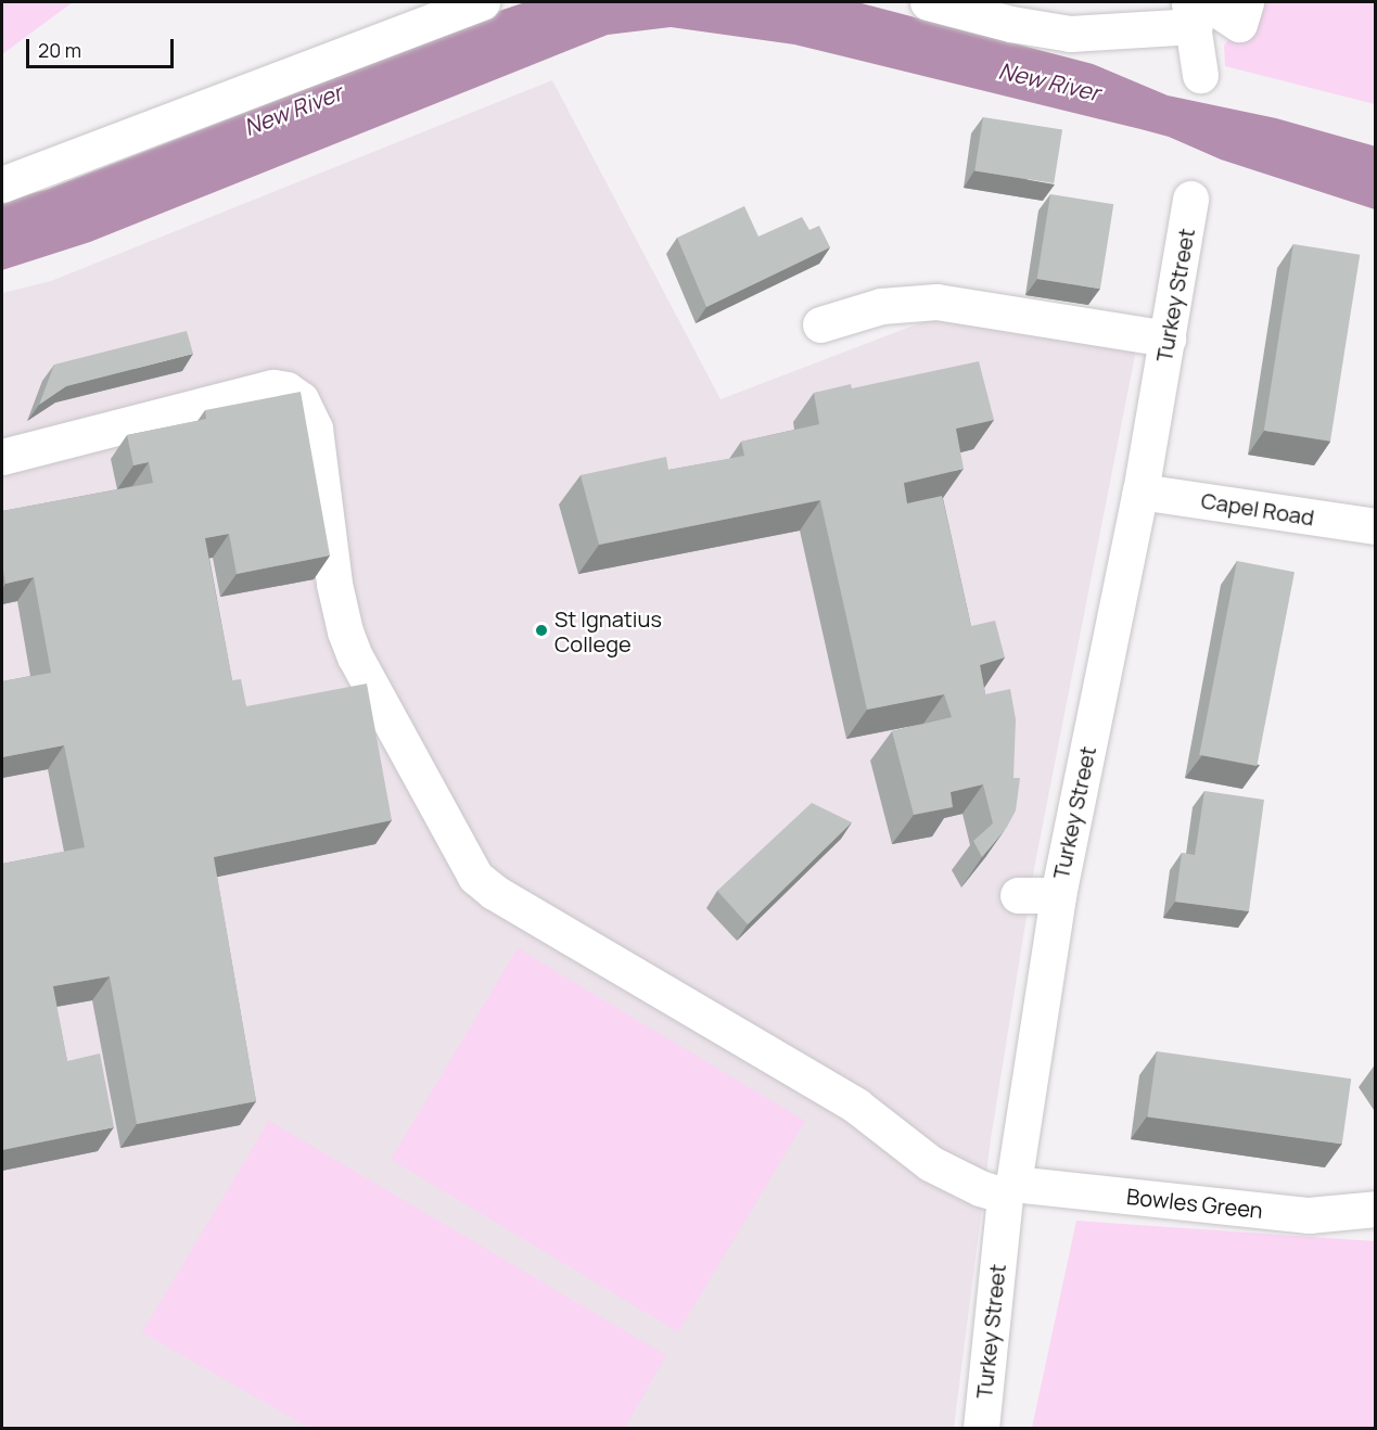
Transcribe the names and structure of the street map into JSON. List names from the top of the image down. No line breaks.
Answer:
{"streets":{"street":["Turkey Street","Capel Road","Bowles Green"]},"crossings":[["Turkey Street","Capel Road"],["Turkey Street","Bowles Green"]],"water":["New River"],"places":["St Ignatius College"],"scale_bar":"20 m"}
